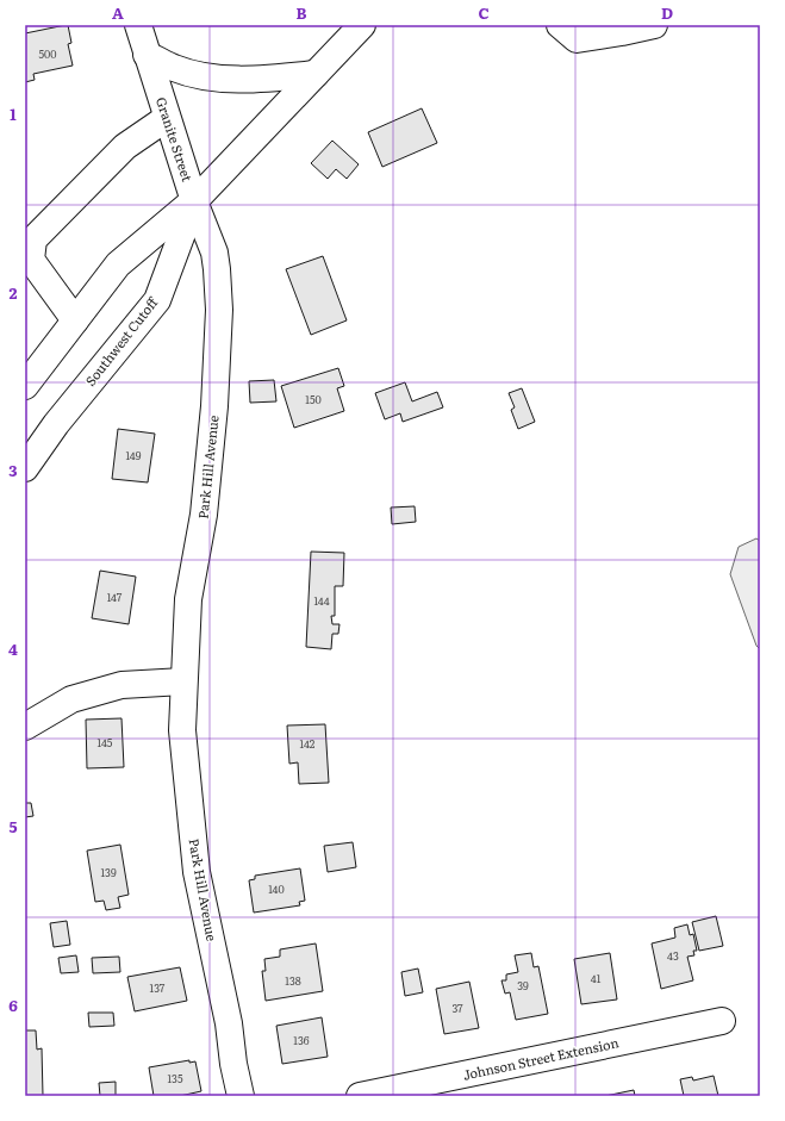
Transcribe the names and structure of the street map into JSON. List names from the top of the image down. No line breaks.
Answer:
{"streets":{"main road":["Granite Street","Southwest Cutoff","Park Hill Avenue","Johnson Street Extension"]},"crossings":[["Granite Street","Southwest Cutoff"],["Granite Street","Park Hill Avenue"]],"house_numbers":["500","150","149","147","144","145","142","139","140","43","41","138","39","137","37","136","135"],"grid":{"columns":["A","B","C","D"],"rows":["1","2","3","4","5","6"]}}
